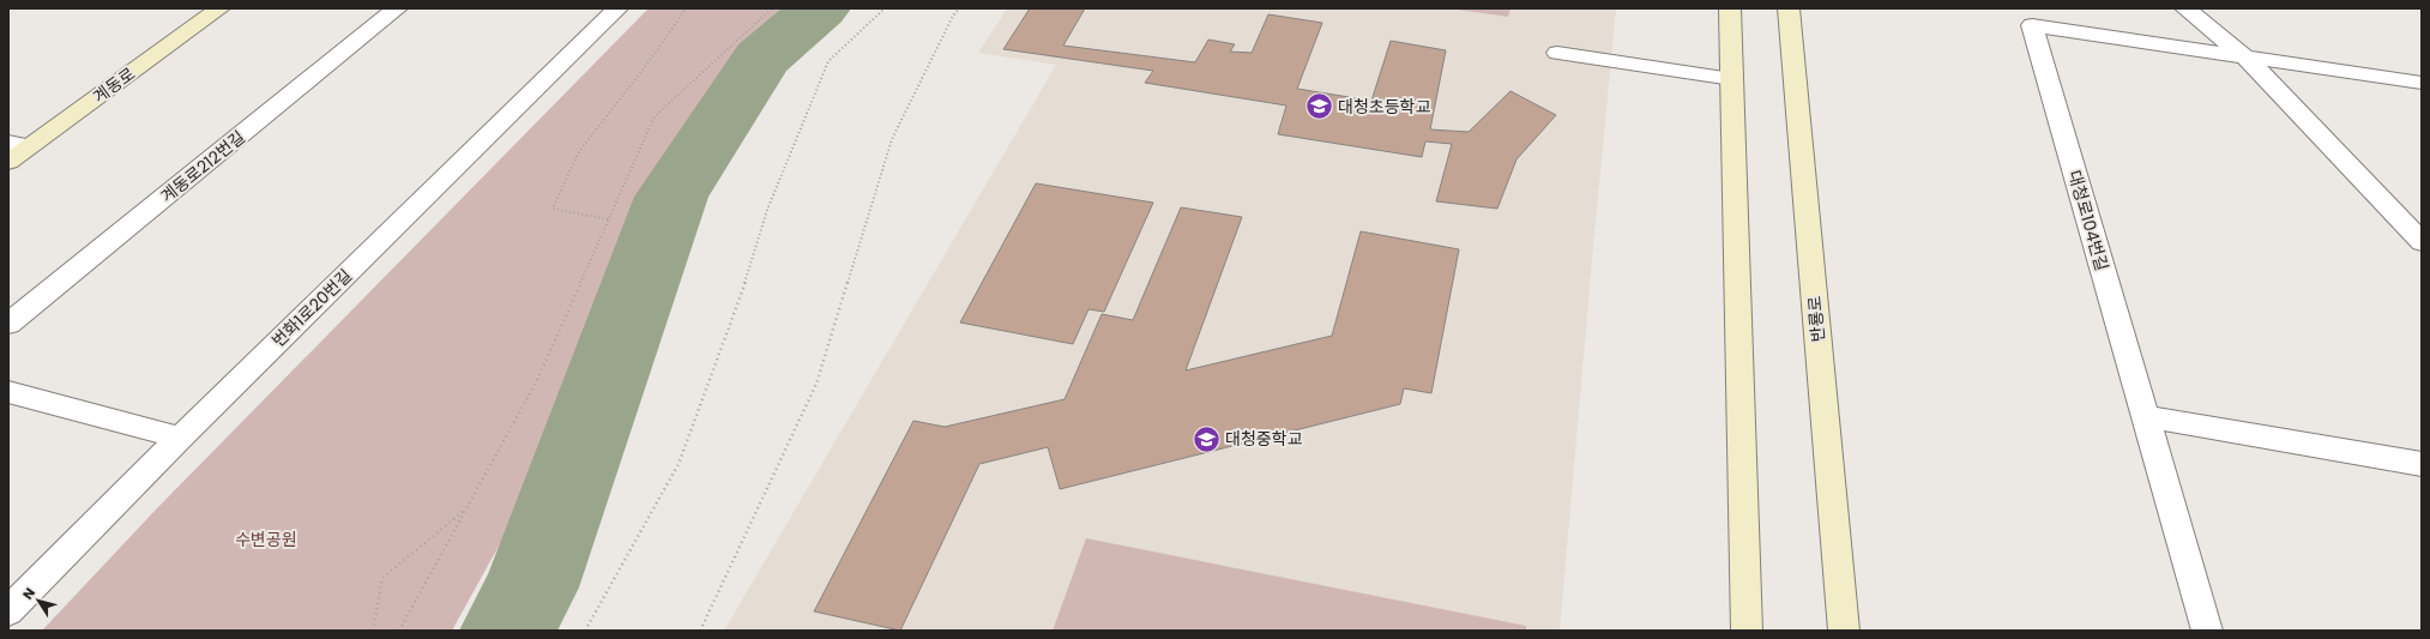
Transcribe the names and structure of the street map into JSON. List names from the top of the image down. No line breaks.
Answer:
{"streets":{"street":["계동로","계동로212번길","대청로104번길","번화1로20번길","반룡로"]},"parks":["수변공원"],"places":{"school or university":["대청초등학교","대청중학교"]},"north":"top left"}
